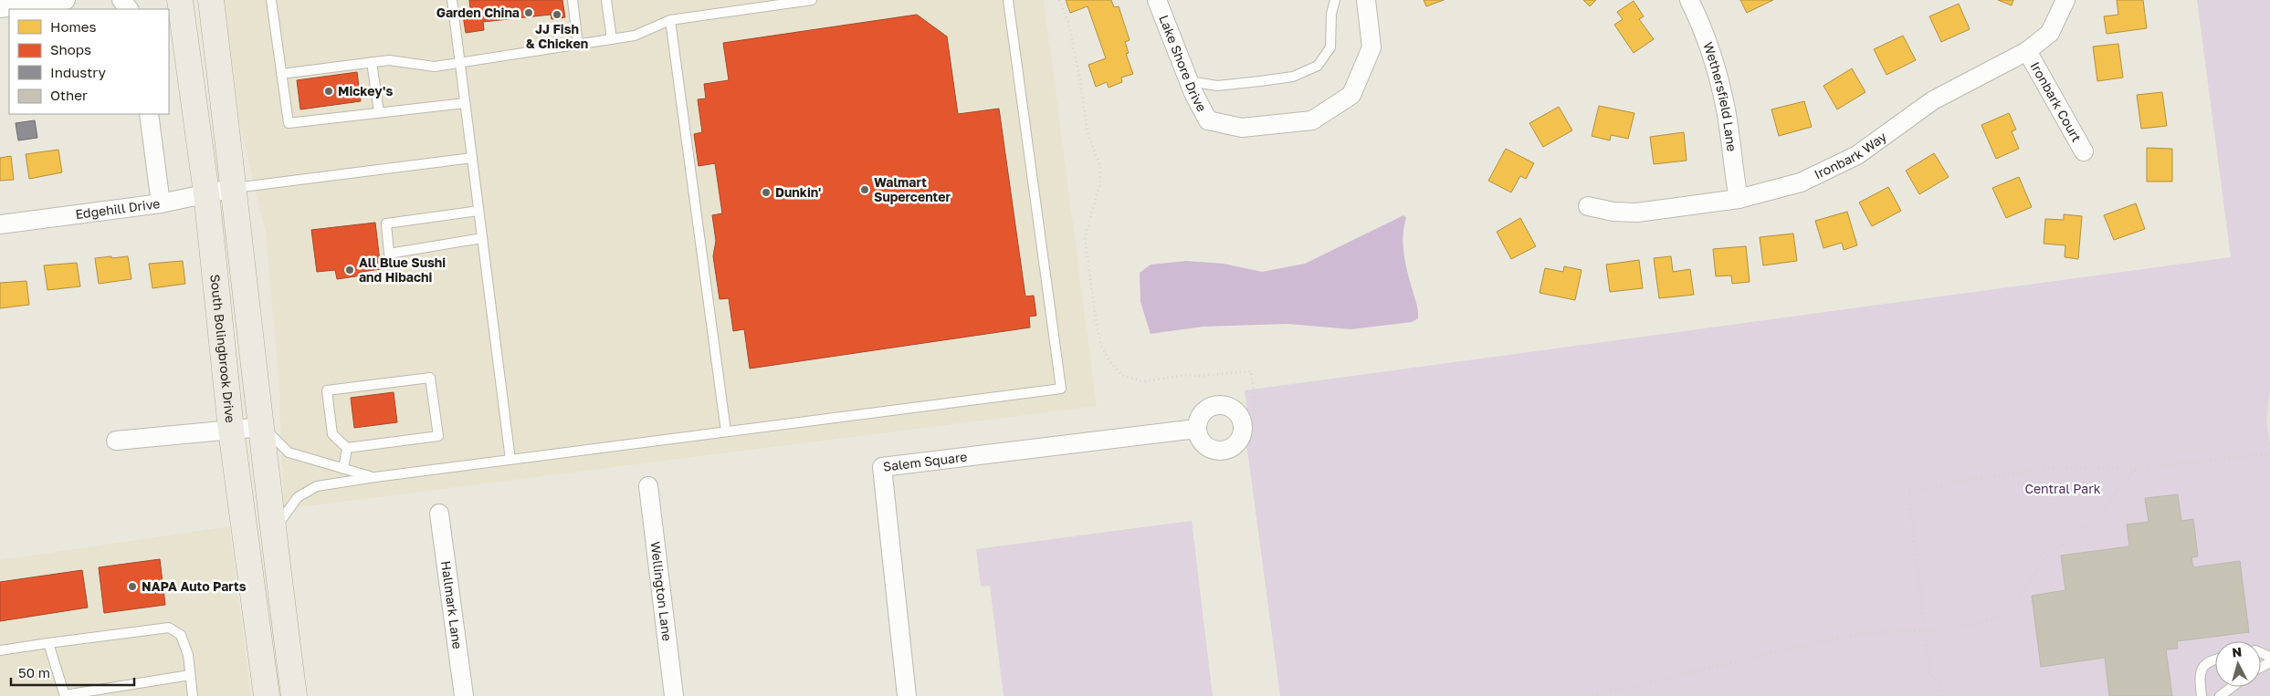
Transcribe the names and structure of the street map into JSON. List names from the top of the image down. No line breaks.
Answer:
{"streets":{"main road":["South Bolingbrook Drive"],"street":["Lake Shore Drive","Wethersfield Lane","Ironbark Court","Ironbark Way","Edgehill Drive","Salem Square","Wellington Lane","Hallmark Lane"]},"crossings":[["Wethersfield Lane","Ironbark Way"],["Ironbark Court","Ironbark Way"],["Edgehill Drive","South Bolingbrook Drive"]],"parks":["Central Park"],"places":["Garden China","JJ Fish & Chicken","Mickey's","Walmart Supercenter","Dunkin'","All Blue Sushi and Hibachi","NAPA Auto Parts"],"legend":["Homes","Shops","Industry","Other"],"scale_bar":"50 m","north":"top"}
